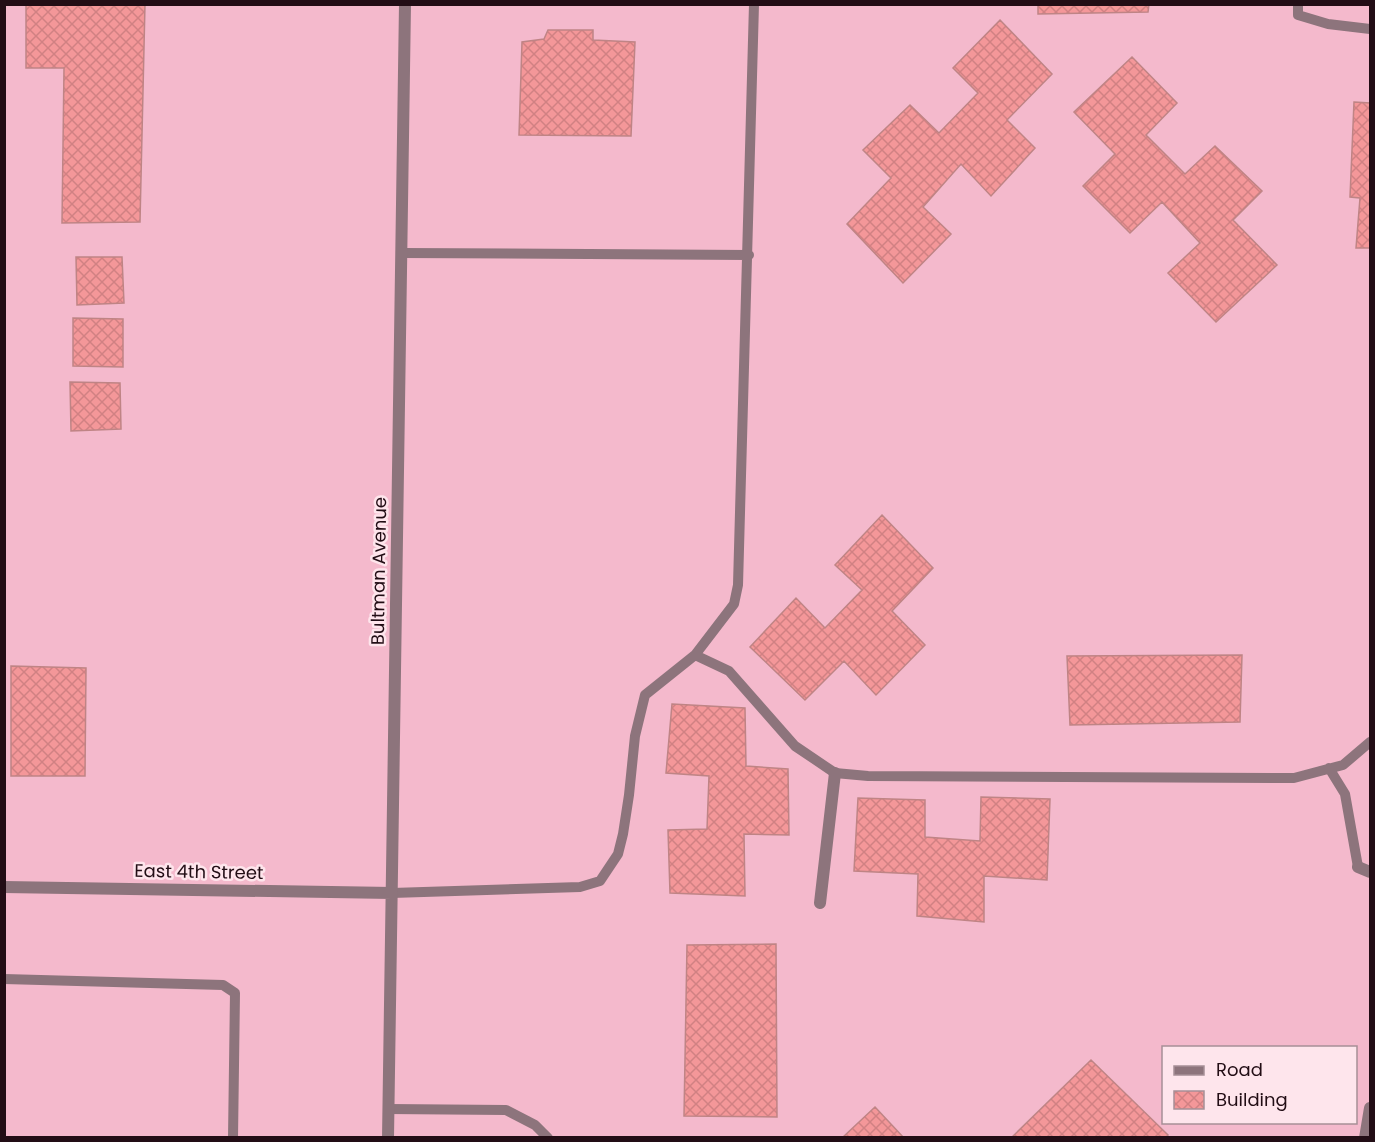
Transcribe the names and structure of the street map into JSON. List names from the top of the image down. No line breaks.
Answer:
{"streets":{"street":["Bultman Avenue","East 4th Street"]},"crossings":[["Bultman Avenue","East 4th Street"]],"legend":["Road","Building"]}
